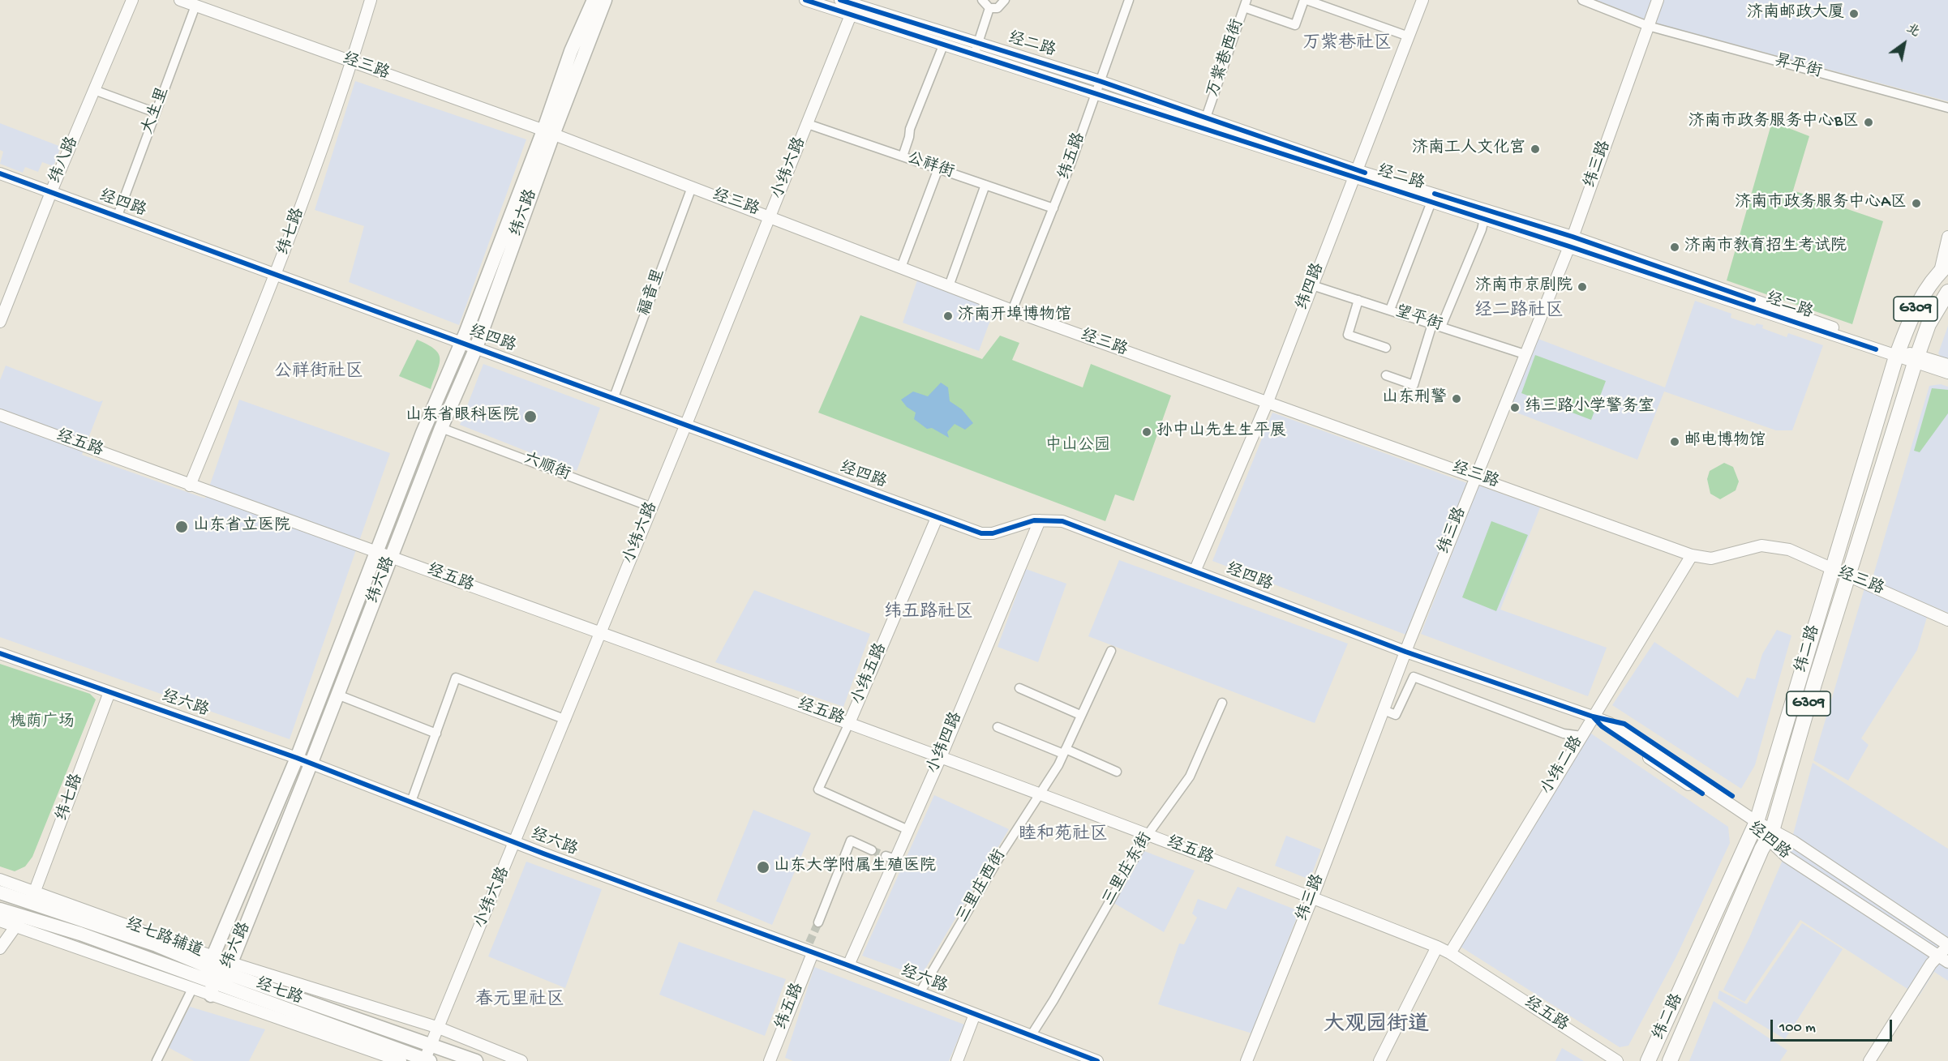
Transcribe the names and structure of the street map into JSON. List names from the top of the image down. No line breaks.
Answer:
{"streets":{"highway":["G309","纬二路"],"main road":["纬六路","经七路"],"street":["经二路","万紫巷西街","经三路","昇平街","大生里","纬五路","纬八路","纬三路","公祥街","小纬六路","经四路","纬七路","纬四路","福音里","望平街","经五路","六顺街","小纬五路","经六路","小纬四路","小纬二路","三里庄东街","三里庄西街"]},"crossings":[["经二路","万紫巷西街"],["经二路","纬五路"],["经二路","纬三路"],["经二路","小纬六路"],["经二路","纬四路"],["经二路","纬二路"],["经三路","大生里"],["经三路","纬五路"],["经三路","纬三路"],["经三路","小纬六路"],["经三路","纬六路"],["经三路","纬七路"],["经三路","纬四路"],["经三路","福音里"],["经三路","纬二路"],["经三路","小纬二路"],["昇平街","纬三路"],["大生里","经四路"],["纬五路","公祥街"],["纬五路","经六路"],["纬八路","经四路"],["纬三路","经四路"],["纬三路","望平街"],["纬三路","经五路"],["公祥街","小纬六路"],["小纬六路","经四路"],["小纬六路","经五路"],["小纬六路","六顺街"],["小纬六路","经六路"],["小纬六路","经七路"],["经四路","纬六路"],["经四路","纬七路"],["经四路","纬四路"],["经四路","福音里"],["经四路","纬二路"],["经四路","小纬五路"],["经四路","小纬四路"],["经四路","小纬二路"],["纬六路","经五路"],["纬六路","六顺街"],["纬六路","经六路"],["纬六路","经七路"],["纬七路","经五路"],["纬七路","经六路"],["纬七路","经七路"],["纬四路","望平街"],["经五路","小纬五路"],["经五路","小纬四路"],["经五路","小纬二路"],["经五路","三里庄东街"],["经五路","三里庄西街"],["经六路","小纬四路"],["经六路","三里庄东街"],["经六路","三里庄西街"]],"districts":["万紫巷社区","经二路社区","公祥街社区","纬五路社区","睦和苑社区","春元里社区","大观园街道"],"parks":["中山公园","槐荫广场"],"places":["济南邮政大厦","济南市政务服务中心B区","济南工人文化宫","济南市政务服务中心A区","济南市教育招生考试院","济南市京剧院","济南开埠博物馆","山东刑警","纬三路小学警务室","山东省眼科医院","孙中山先生生平展","邮电博物馆","山东省立医院","山东大学附属生殖医院"],"scale_bar":"100 m","north":"top right"}
